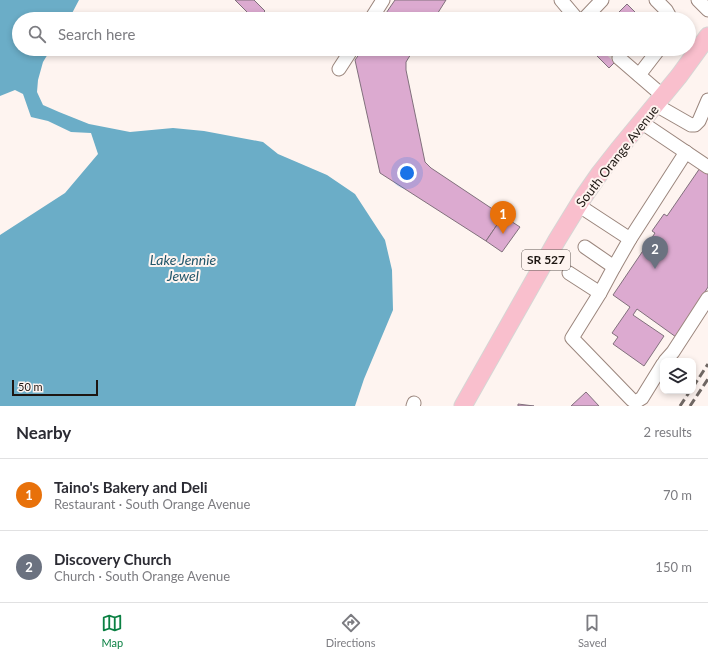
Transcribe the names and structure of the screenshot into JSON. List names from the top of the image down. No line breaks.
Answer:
{"streets":{"main road":["South Orange Avenue","SR 527"]},"water":["Lake Jennie Jewel"],"scale_bar":"50 m","page":{"search":"Search here","pins":["1","2"],"scale":"50 m","heading":["Nearby","2 results"],"list":[{"mark":"1","name":"Taino's Bakery and Deli","note":"Restaurant · South Orange Avenue","value":"70 m"},{"mark":"2","name":"Discovery Church","note":"Church · South Orange Avenue","value":"150 m"}],"nav":["Map","Directions","Saved"]}}
